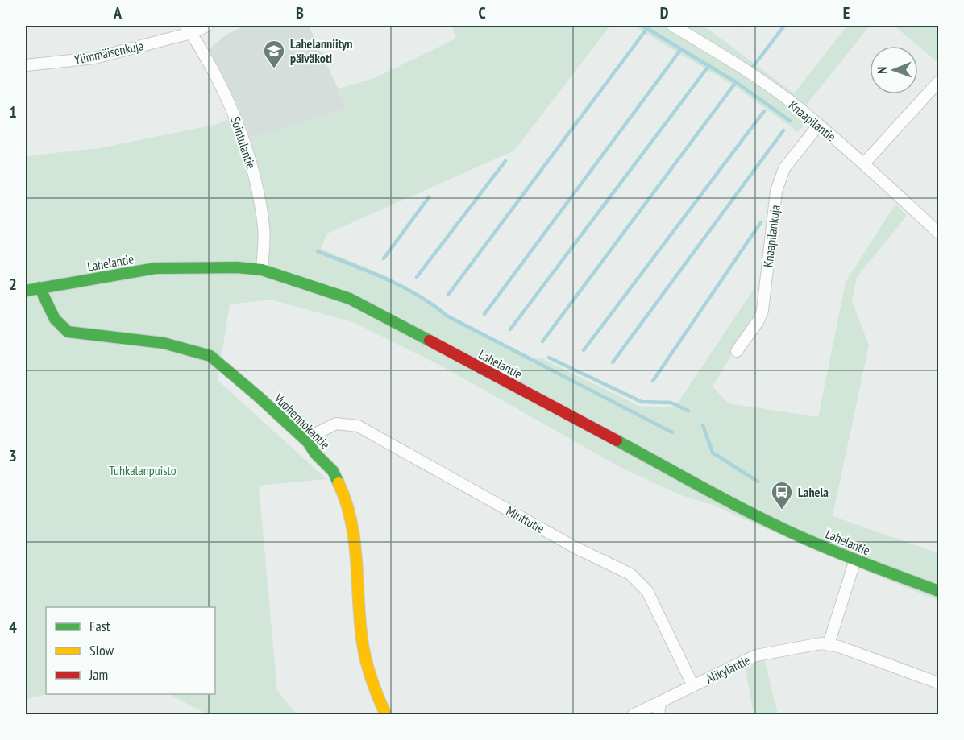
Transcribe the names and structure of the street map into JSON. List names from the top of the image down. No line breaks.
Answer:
{"streets":{"main road":["Lahelantie","Vuohennokantie"],"street":["Ylimmäisenkuja","Knaapilantie","Sointulantie","Knaapilankuja","Minttutie","Alikyläntie"]},"crossings":[["Ylimmäisenkuja","Sointulantie"],["Knaapilantie","Knaapilankuja"],["Sointulantie","Lahelantie"],["Lahelantie","Vuohennokantie"],["Vuohennokantie","Minttutie"],["Minttutie","Alikyläntie"]],"parks":["Tuhkalanpuisto"],"places":{"school or university":["Lahelanniityn päiväkoti"],"bus stop":["Lahela"]},"legend":["Fast","Slow","Jam"],"north":"left","grid":{"columns":["A","B","C","D","E"],"rows":["1","2","3","4"]}}
